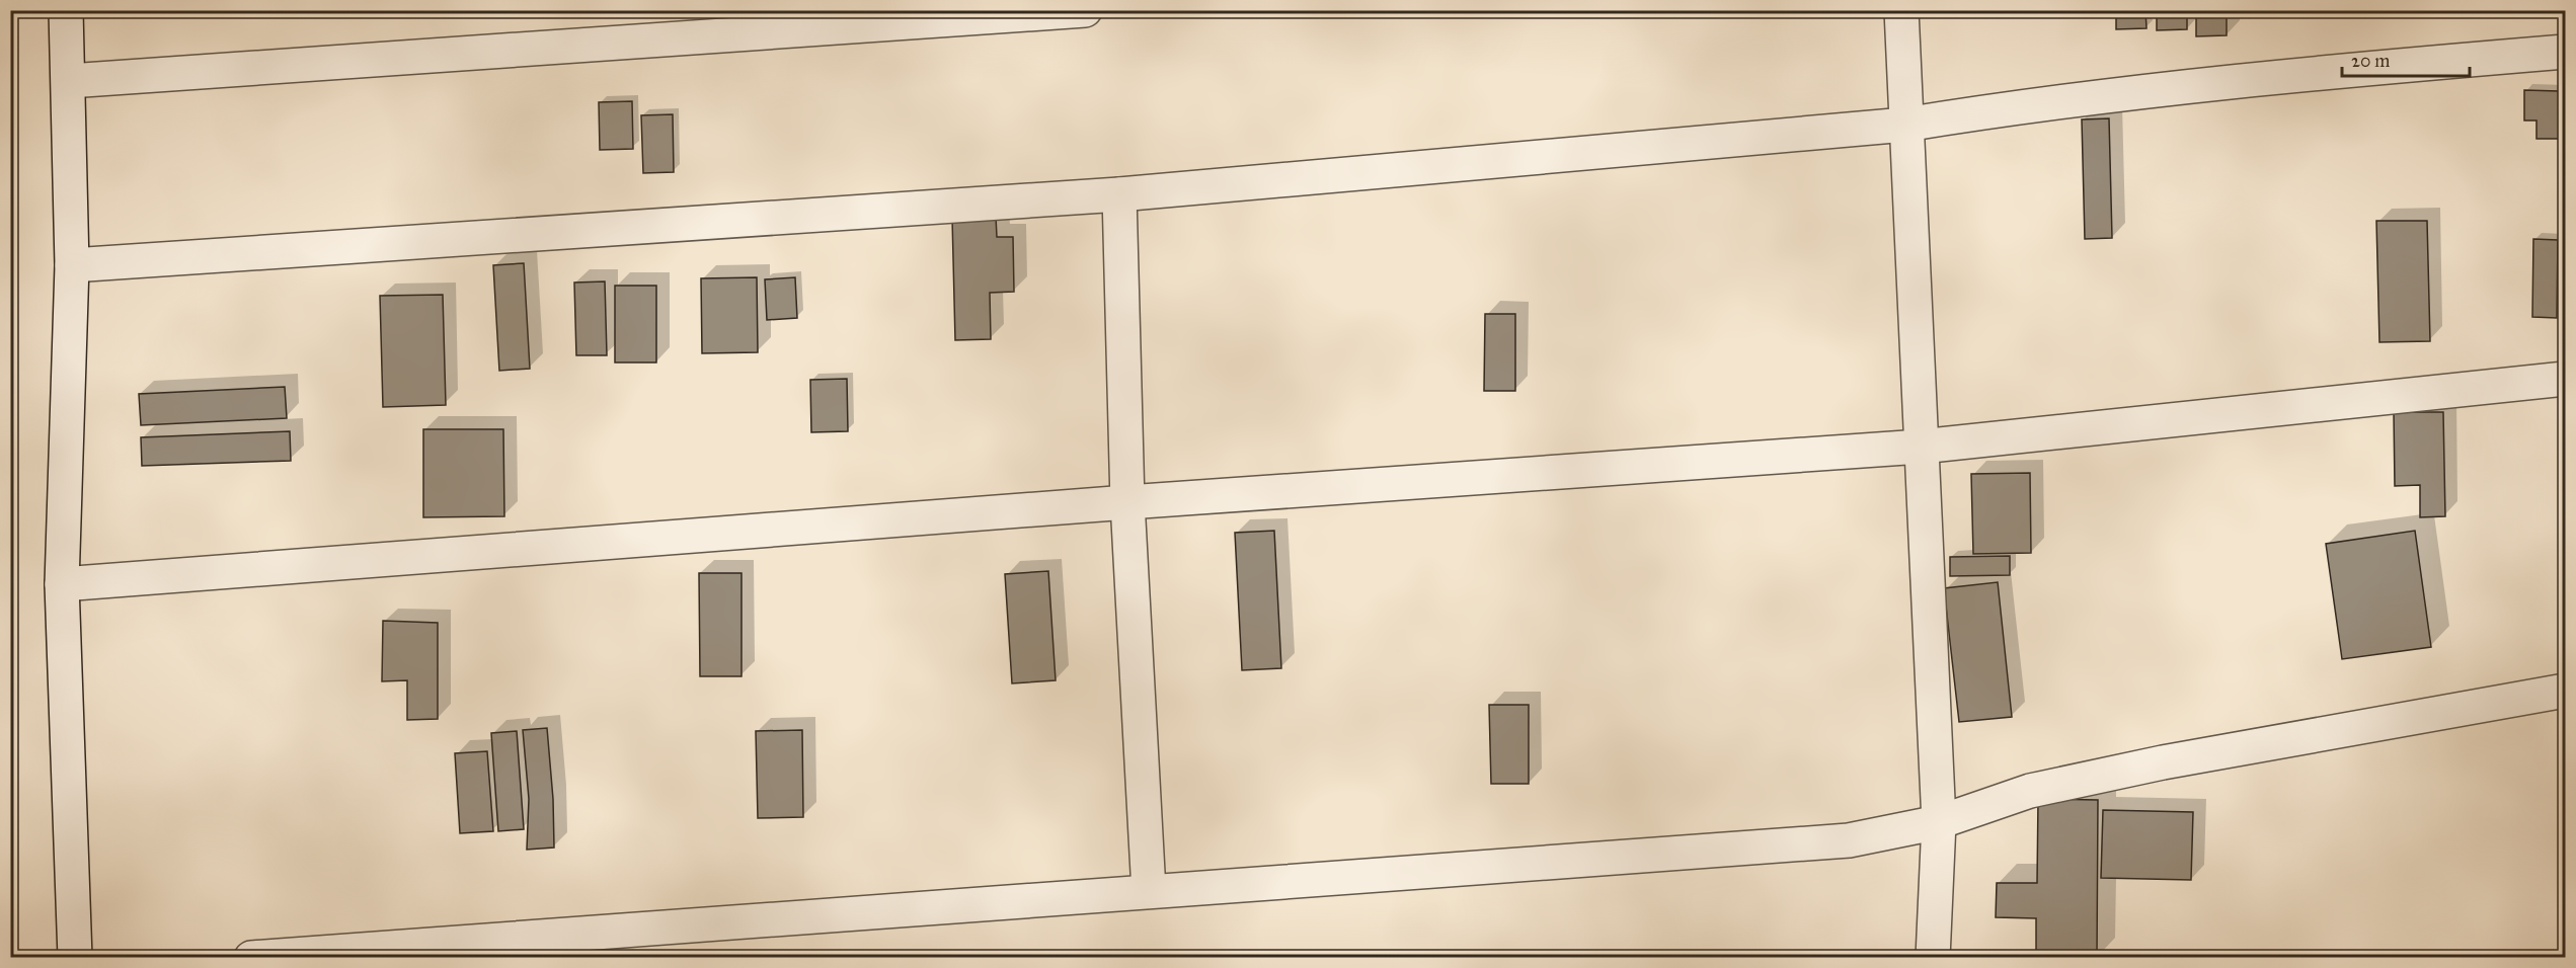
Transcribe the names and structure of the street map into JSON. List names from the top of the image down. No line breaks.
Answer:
{"scale_bar":"20 m"}
